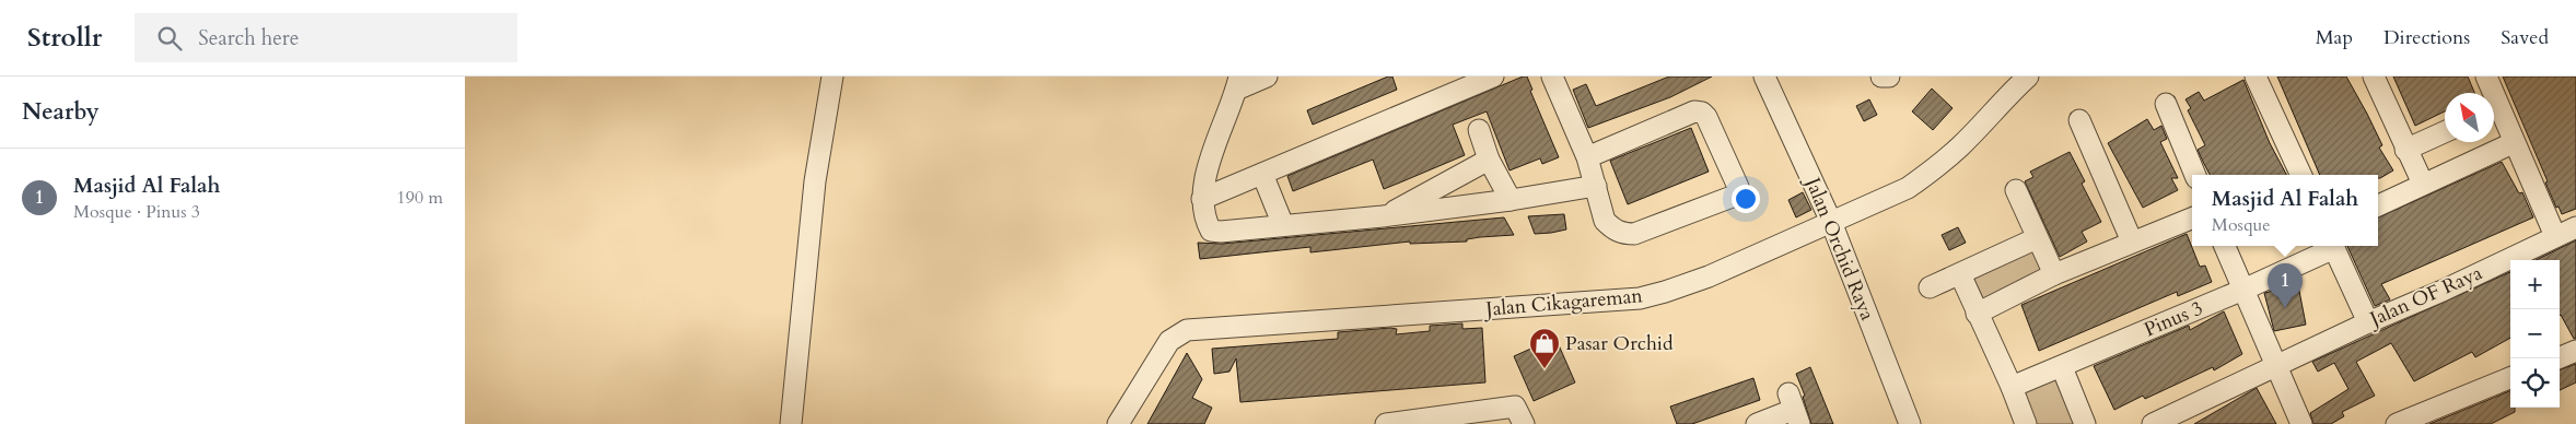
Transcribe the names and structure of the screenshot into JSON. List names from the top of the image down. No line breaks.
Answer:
{"streets":{"street":["Jalan Orchid Raya","Jalan OF Raya","Jalan Cikagareman","Pinus 3"]},"crossings":[["Jalan Orchid Raya","Jalan Cikagareman"]],"places":{"shop":["Pasar Orchid"]},"north":"top left","page":{"header":"Strollr","search":"Search here","nav":["Map","Directions","Saved"],"heading":"Nearby","list":[{"mark":"1","name":"Masjid Al Falah","note":"Mosque · Pinus 3","value":"190 m"}],"popup":["Masjid Al Falah","Mosque"],"map_buttons":["+","−"],"pins":"1"}}
